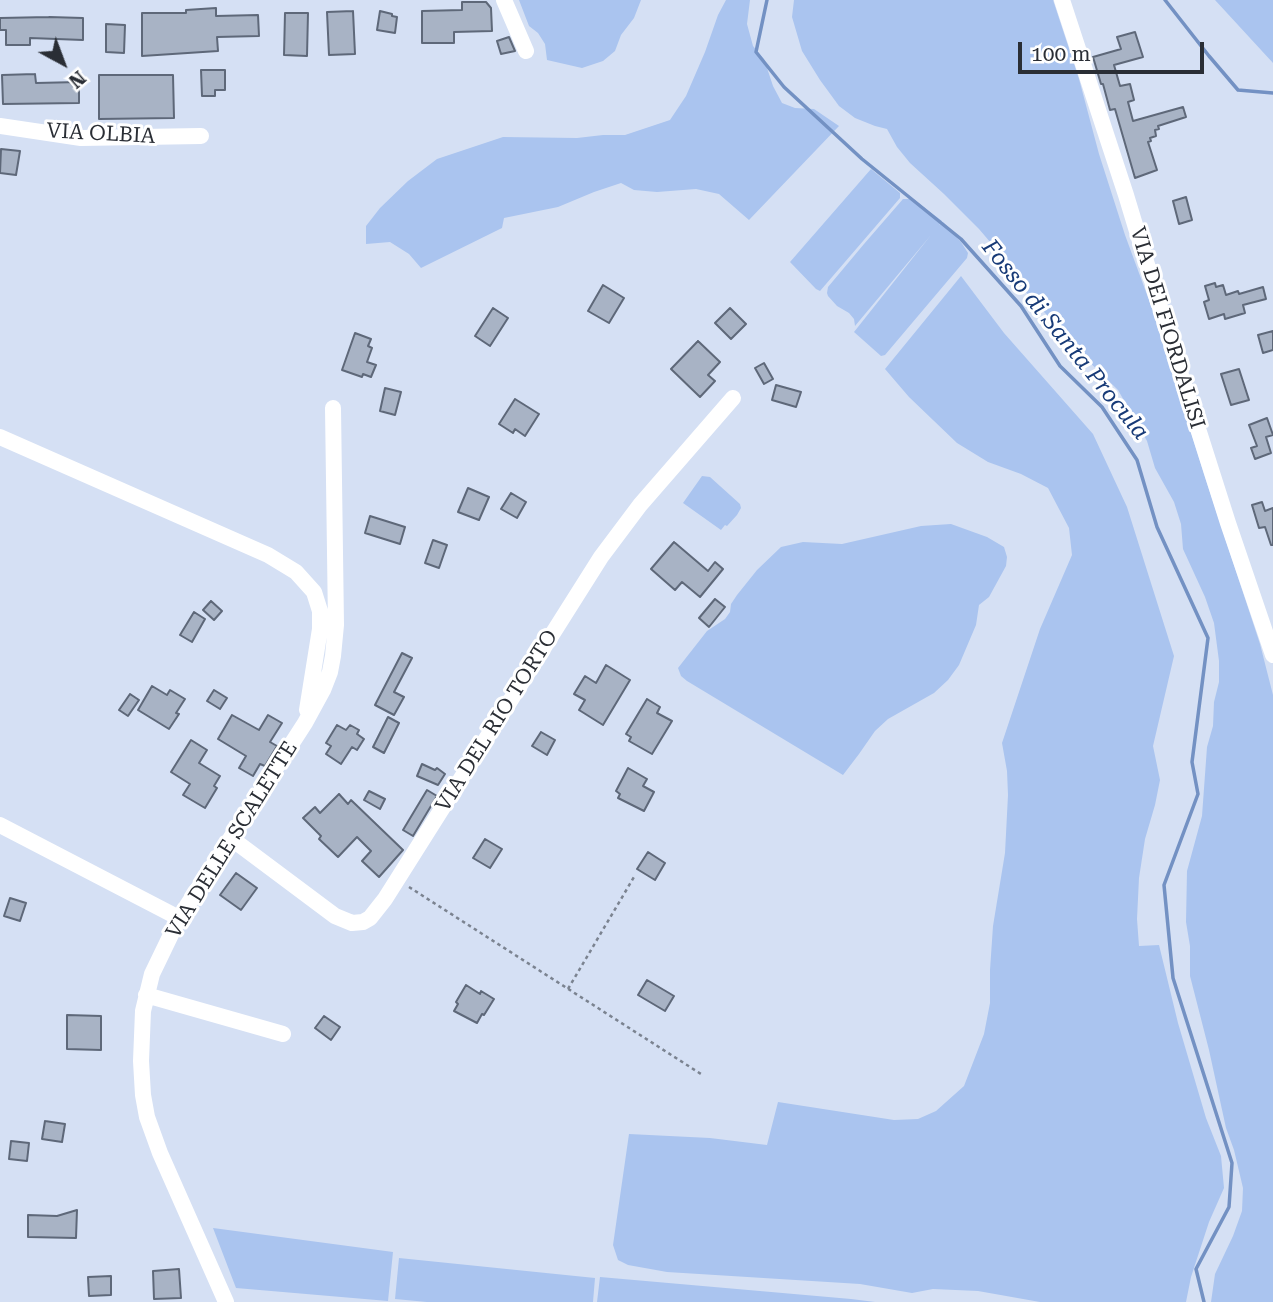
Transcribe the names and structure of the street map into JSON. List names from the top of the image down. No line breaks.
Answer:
{"streets":{"street":["VIA OLBIA","VIA DEI FIORDALISI","VIA DEL RIO TORTO","VIA DELLE SCALETTE"]},"crossings":[["VIA DEL RIO TORTO","VIA DELLE SCALETTE"]],"water":["Fosso di Santa Procula"],"scale_bar":"100 m","north":"bottom right"}
